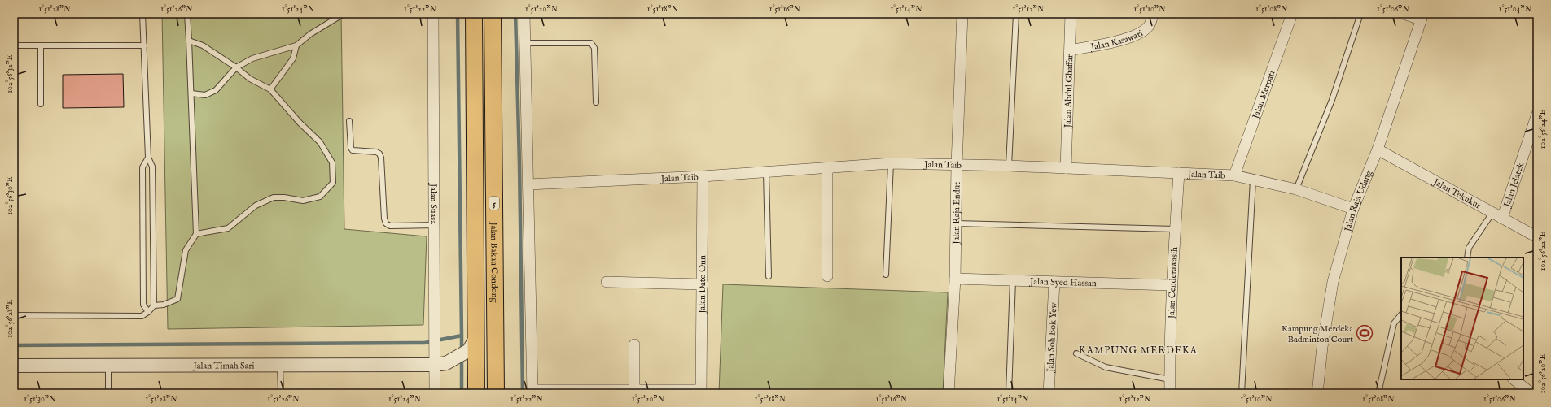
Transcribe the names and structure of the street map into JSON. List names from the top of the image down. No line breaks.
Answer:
{"streets":{"main road":["5","Jalan Bakau Condong"],"street":["Jalan Kasawari","Jalan Abdul Ghaffar","Jalan Merpati","Jalan Taib","Jalan Jelatek","Jalan Tekukur","Jalan Raja Udang","Jalan Suasa","Jalan Raja Endut","Jalan Syed Hassan","Jalan Cenderawasih","Jalan Dato Onn","Jalan Soh Bok Yew","Jalan Timah Sari"]},"crossings":[["Jalan Kasawari","Jalan Abdul Ghaffar"],["Jalan Abdul Ghaffar","Jalan Taib"],["Jalan Merpati","Jalan Taib"],["Jalan Taib","Jalan Raja Udang"],["Jalan Taib","Jalan Raja Endut"],["Jalan Taib","Jalan Cenderawasih"],["Jalan Taib","Jalan Dato Onn"],["Jalan Jelatek","Jalan Tekukur"],["Jalan Tekukur","Jalan Raja Udang"],["Jalan Suasa","Jalan Timah Sari"],["Jalan Raja Endut","Jalan Syed Hassan"],["Jalan Syed Hassan","Jalan Cenderawasih"],["Jalan Syed Hassan","Jalan Soh Bok Yew"]],"districts":["KAMPUNG MERDEKA"],"places":{"sports":["Kampung Merdeka Badminton Court"]},"coordinates":["1°51'28\"N","1°51'26\"N","1°51'24\"N","1°51'22\"N","1°51'20\"N","1°51'18\"N","1°51'16\"N","1°51'14\"N","1°51'12\"N","1°51'10\"N","1°51'08\"N","1°51'06\"N","1°51'04\"N","102°56'32\"E","102°56'24\"E","102°56'30\"E","102°56'22\"E","102°56'28\"E","102°56'20\"E","1°51'30\"N"]}
